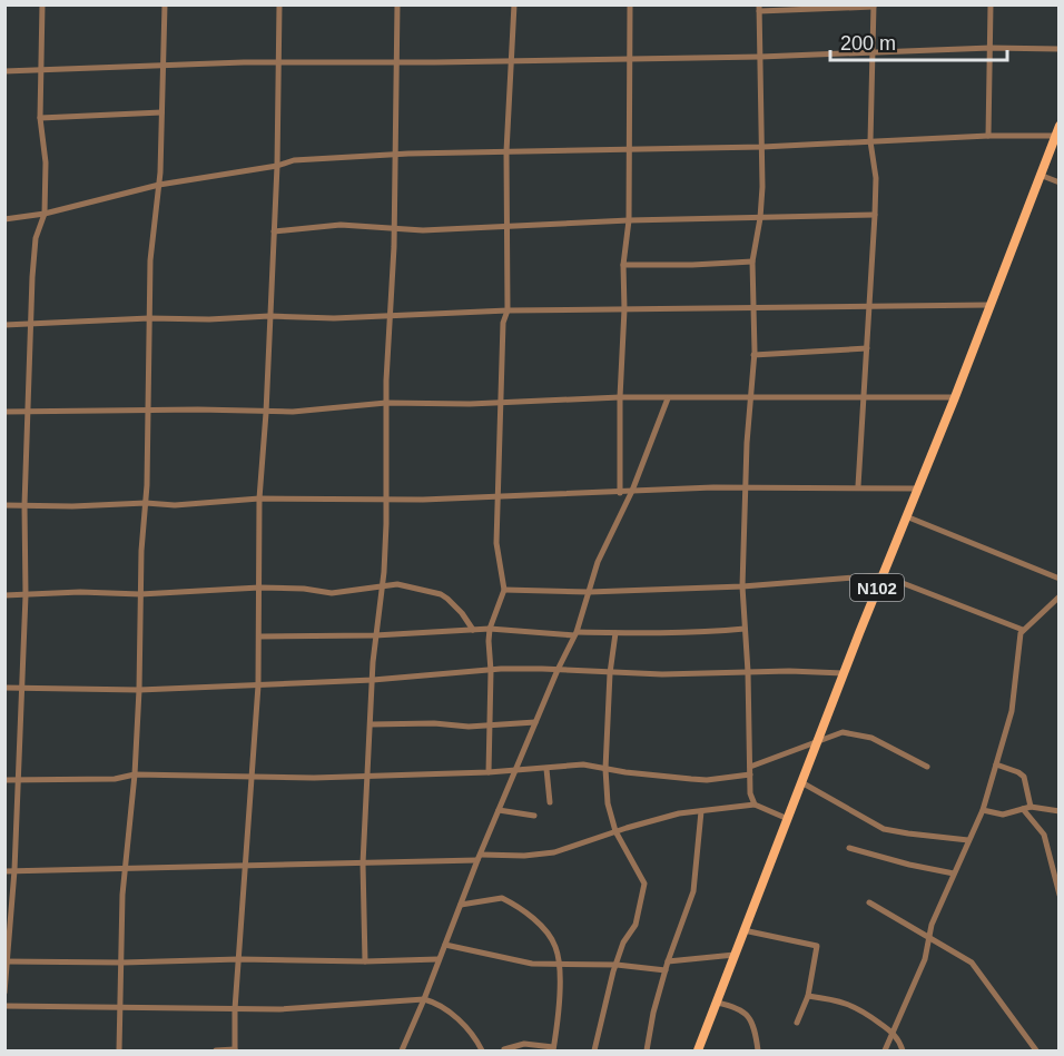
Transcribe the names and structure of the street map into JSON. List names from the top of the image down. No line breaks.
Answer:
{"streets":{"main road":["N102"]},"scale_bar":"200 m"}
